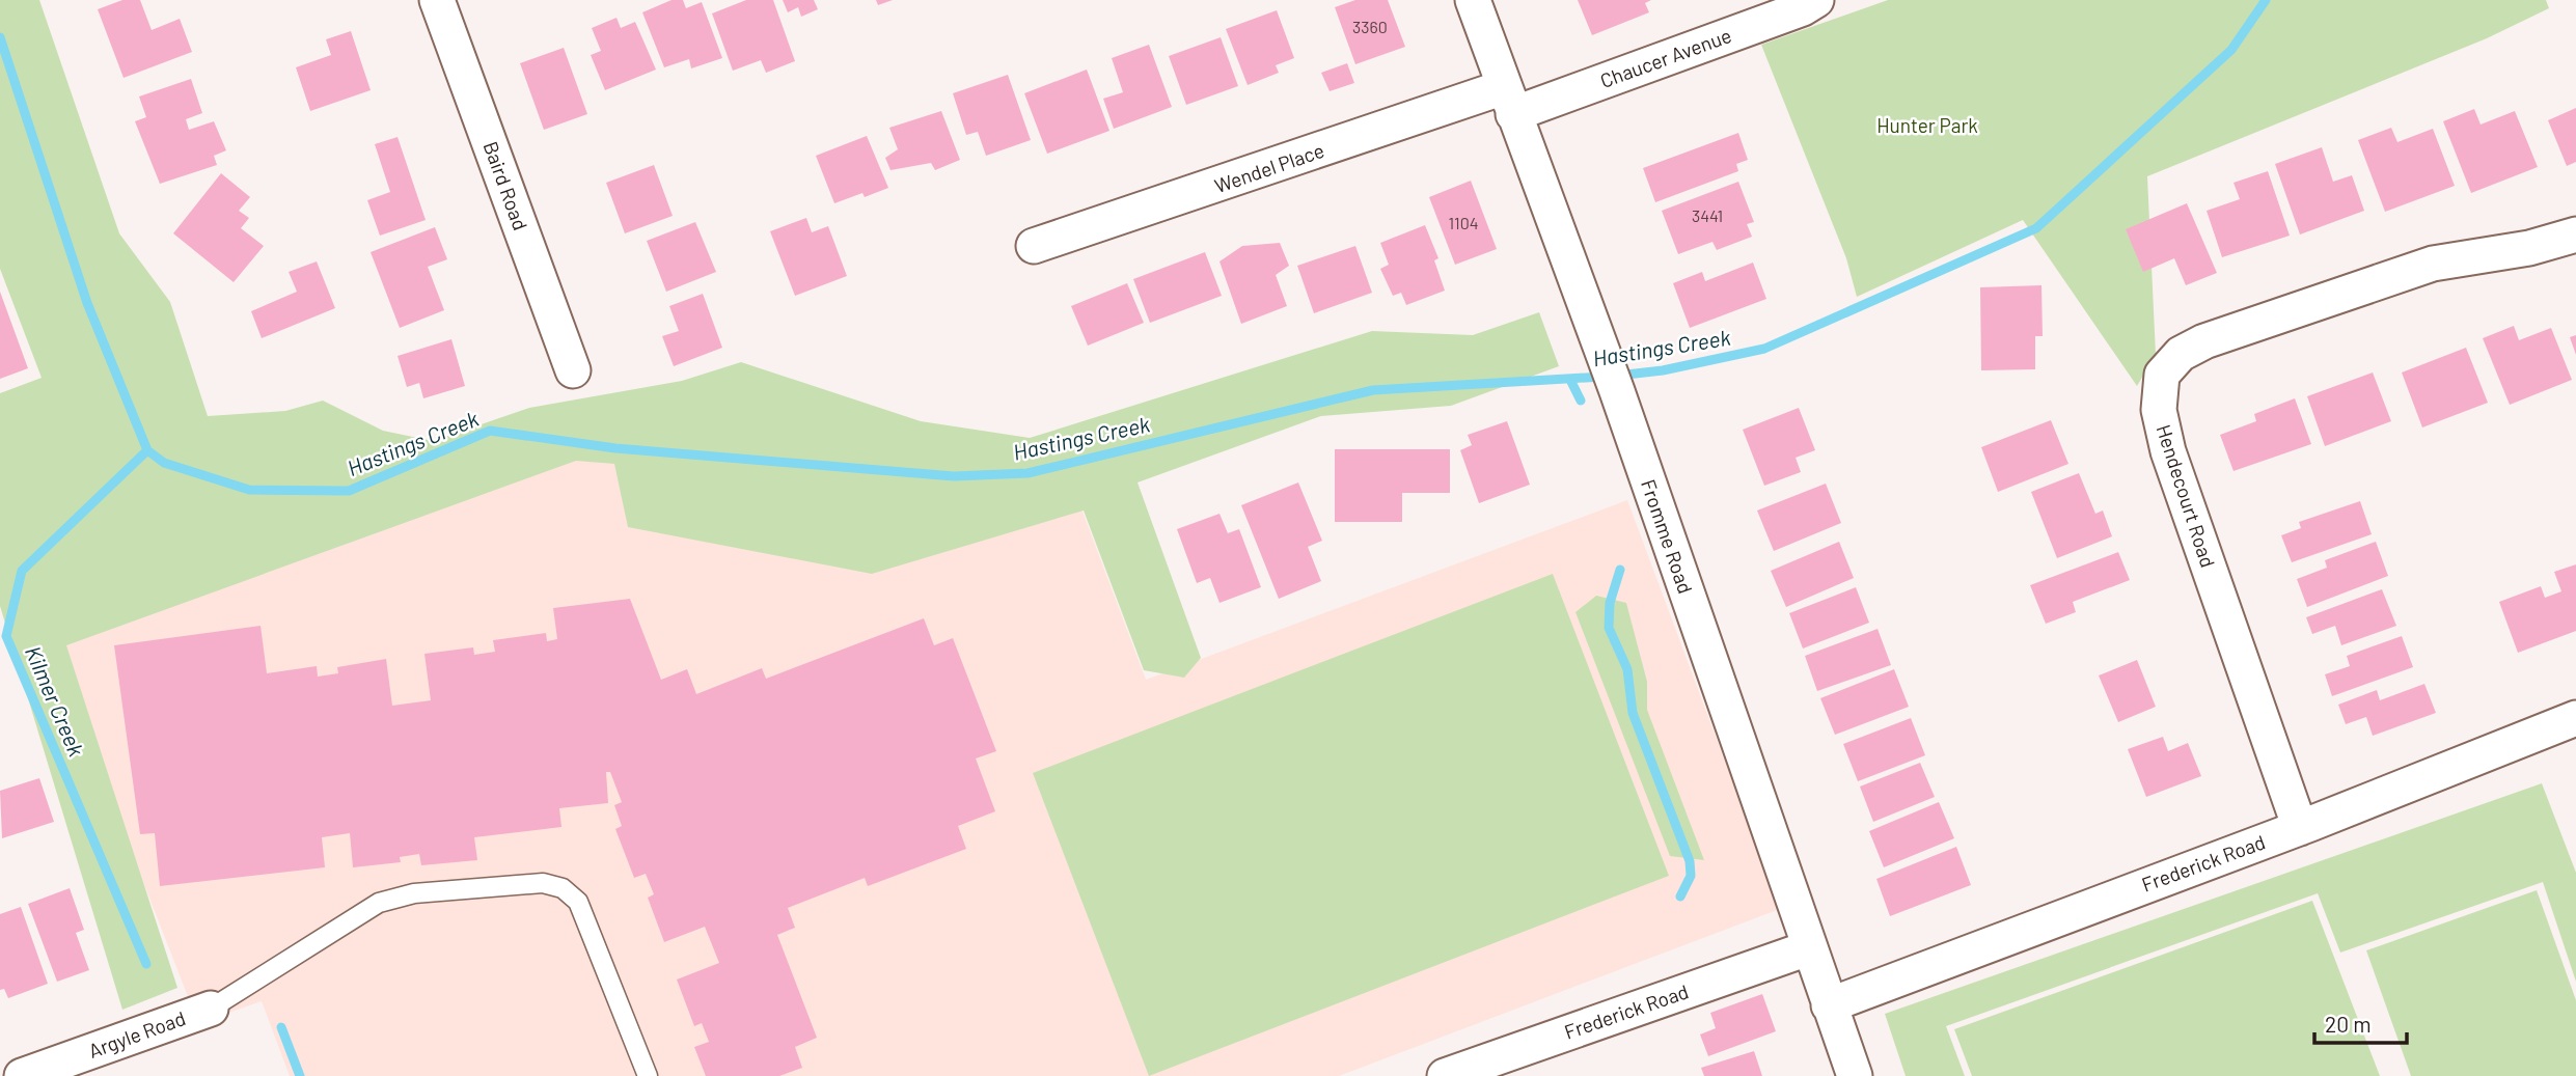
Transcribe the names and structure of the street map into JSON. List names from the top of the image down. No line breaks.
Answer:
{"streets":{"street":["Chaucer Avenue","Wendel Place","Baird Road","Hendecourt Road","Fromme Road","Frederick Road","Argyle Road"]},"crossings":[["Chaucer Avenue","Wendel Place"],["Chaucer Avenue","Fromme Road"],["Wendel Place","Fromme Road"],["Hendecourt Road","Frederick Road"],["Fromme Road","Frederick Road"]],"water":["Hastings Creek","Kilmer Creek"],"parks":["Hunter Park"],"house_numbers":["3360","3441","1104"],"scale_bar":"20 m"}
